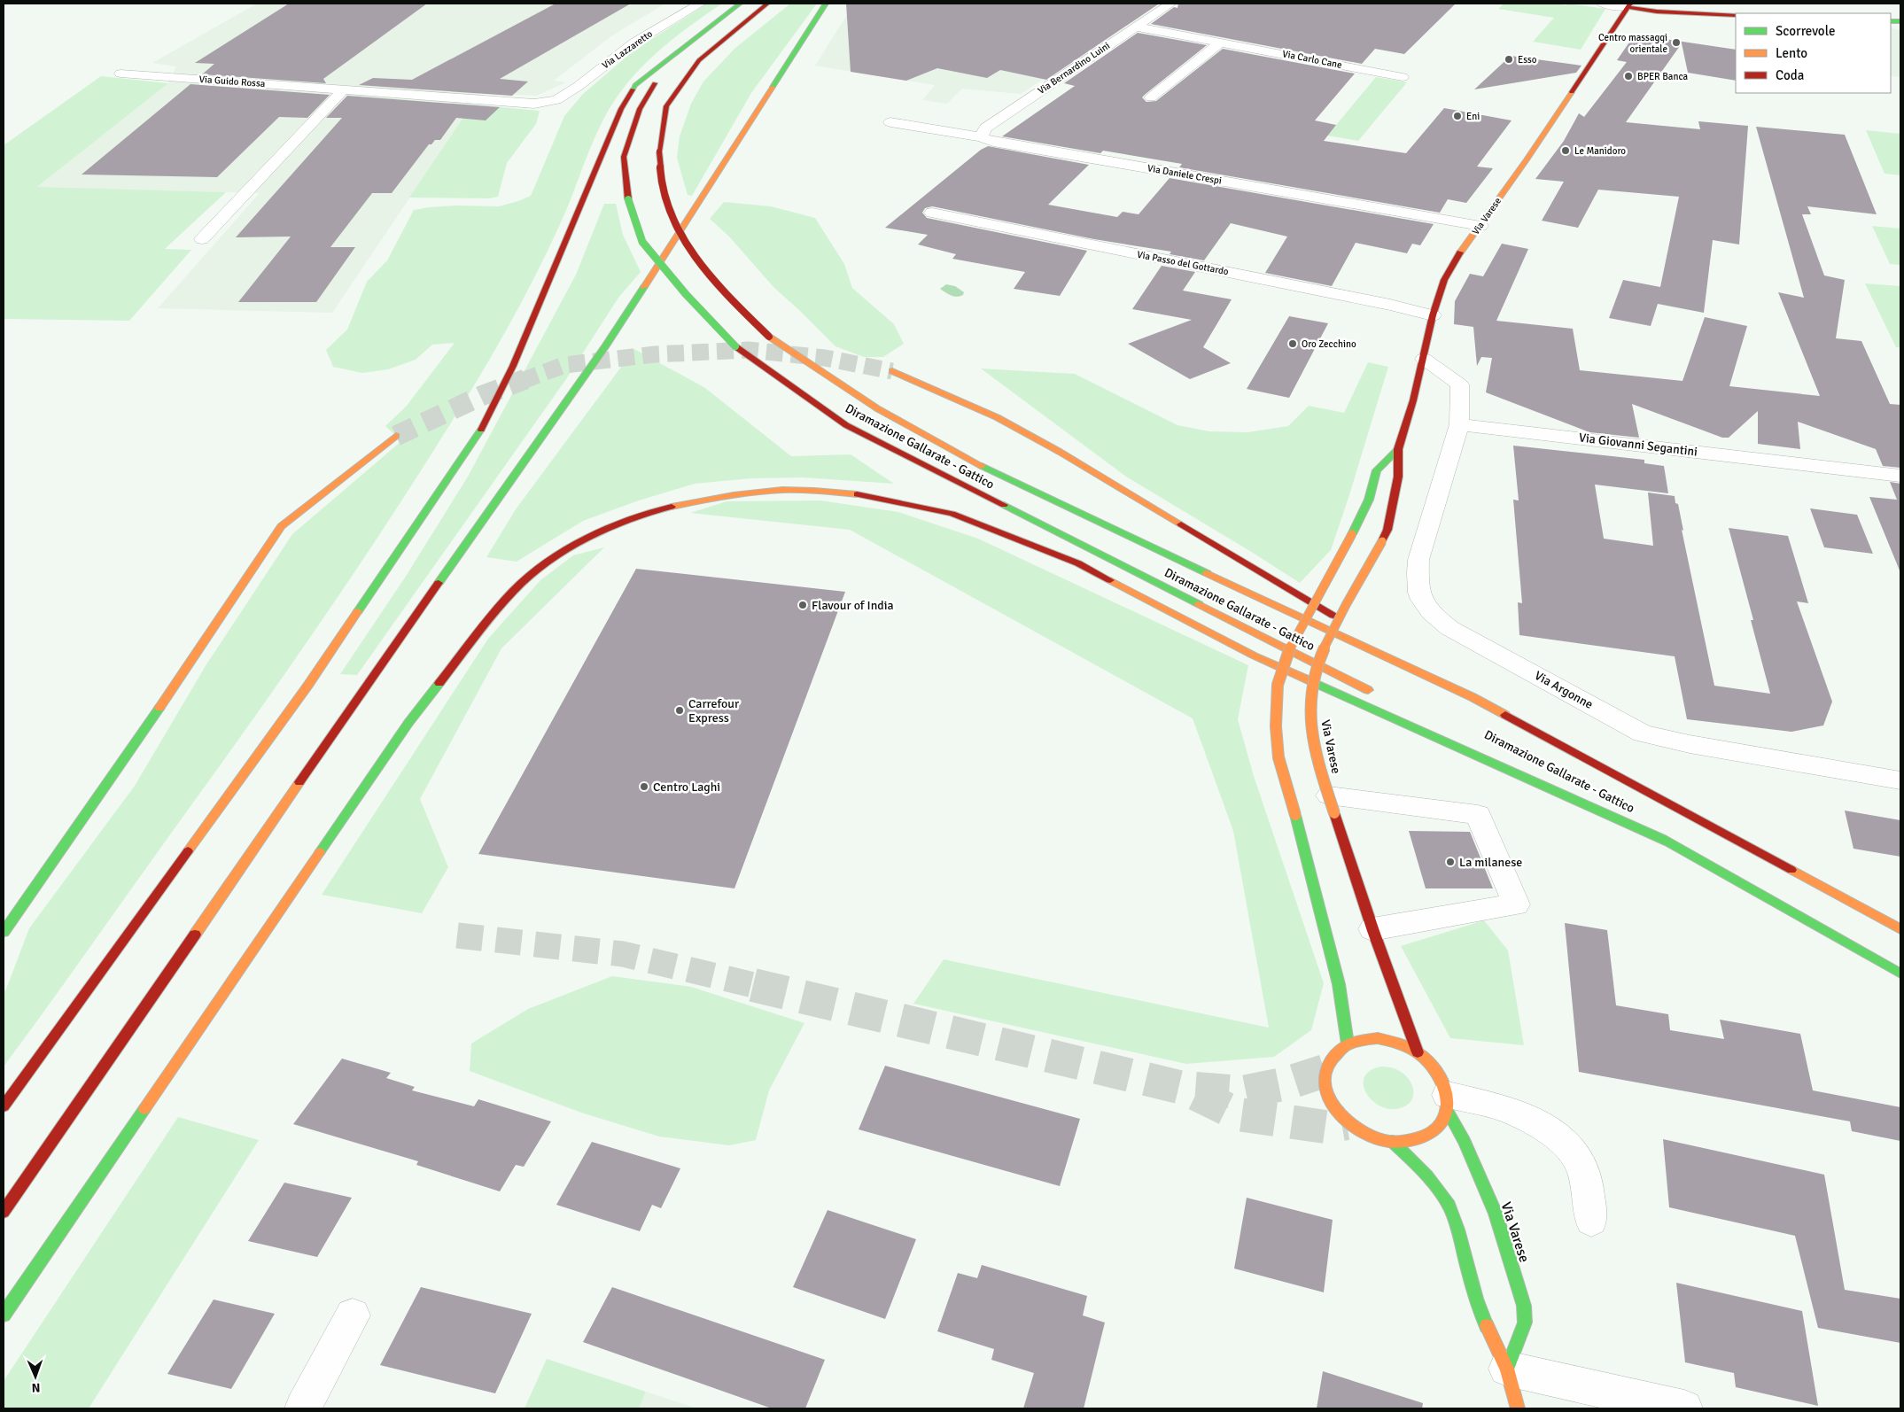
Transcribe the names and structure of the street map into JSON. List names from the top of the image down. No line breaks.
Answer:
{"streets":{"main road":["Via Varese","Diramazione Gallarate - Gattico"],"street":["Via Lazzaretto","Via Carlo Cane","Via Bernardino Luini","Via Guido Rossa","Via Daniele Crespi","Via Passo del Gottardo","Via Giovanni Segantini","Via Argonne"]},"crossings":[["Via Lazzaretto","Via Guido Rossa"],["Via Carlo Cane","Via Bernardino Luini"],["Via Bernardino Luini","Via Daniele Crespi"],["Via Daniele Crespi","Via Varese"],["Via Varese","Via Passo del Gottardo"],["Via Giovanni Segantini","Via Argonne"]],"places":["Centro massaggi orientale","Esso","BPER Banca","Eni","Le Manidoro","Oro Zecchino","Flavour of India","Carrefour Express","Centro Laghi","La milanese"],"legend":["Scorrevole","Lento","Coda"],"north":"bottom"}
